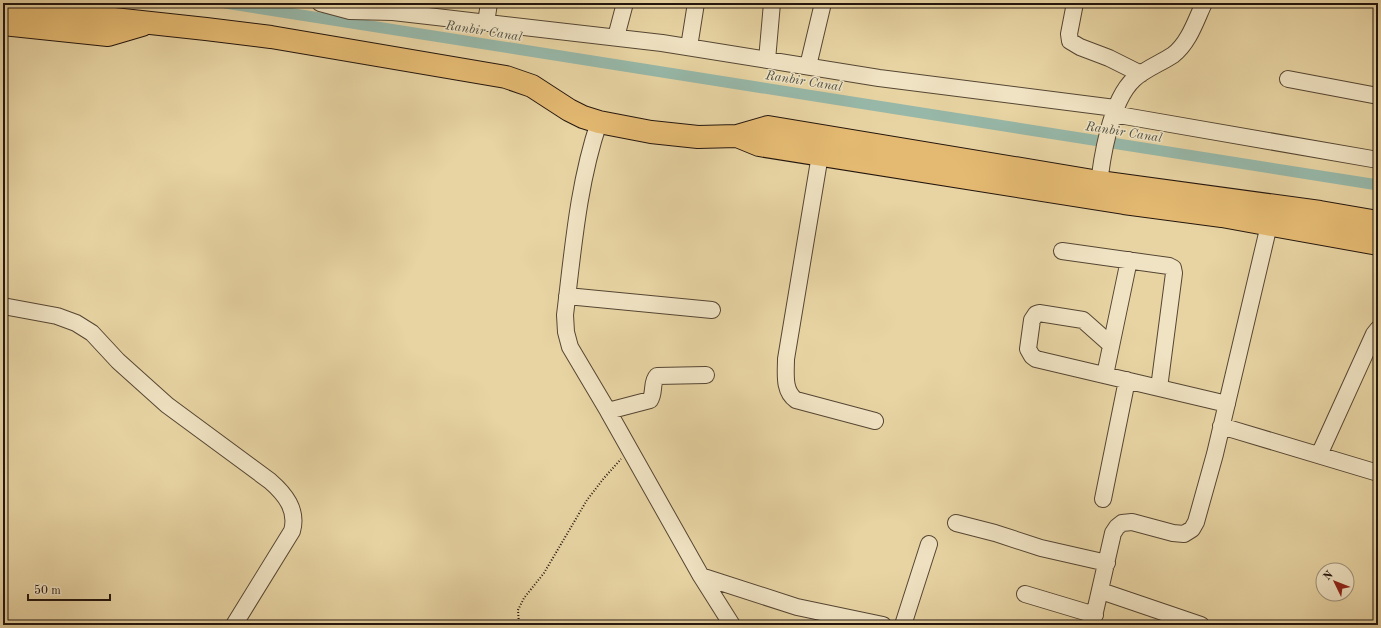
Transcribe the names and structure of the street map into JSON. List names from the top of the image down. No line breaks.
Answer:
{"water":["Ranbir Canal"],"scale_bar":"50 m","north":"top left"}
